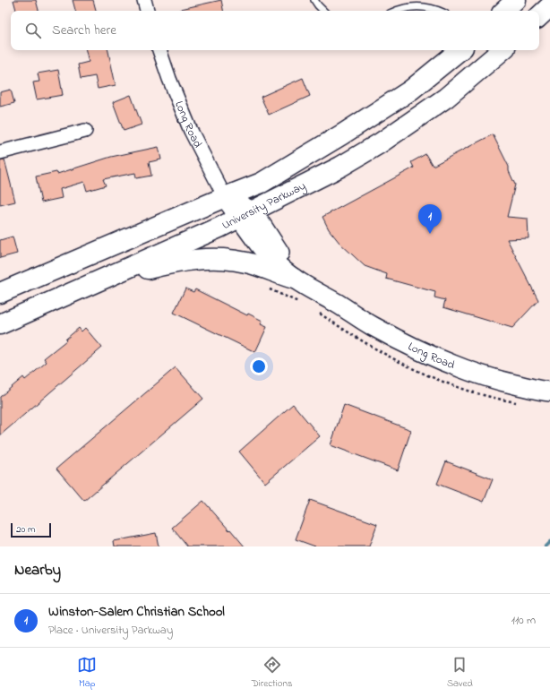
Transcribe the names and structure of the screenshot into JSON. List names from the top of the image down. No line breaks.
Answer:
{"streets":{"main road":["Long Road","University Parkway"]},"crossings":[["Long Road","University Parkway"]],"scale_bar":"20 m","page":{"search":"Search here","pins":"1","scale":"20 m","heading":"Nearby","list":[{"mark":"1","name":"Winston-Salem Christian School","note":"Place · University Parkway","value":"110 m"}],"nav":["Map","Directions","Saved"]}}
